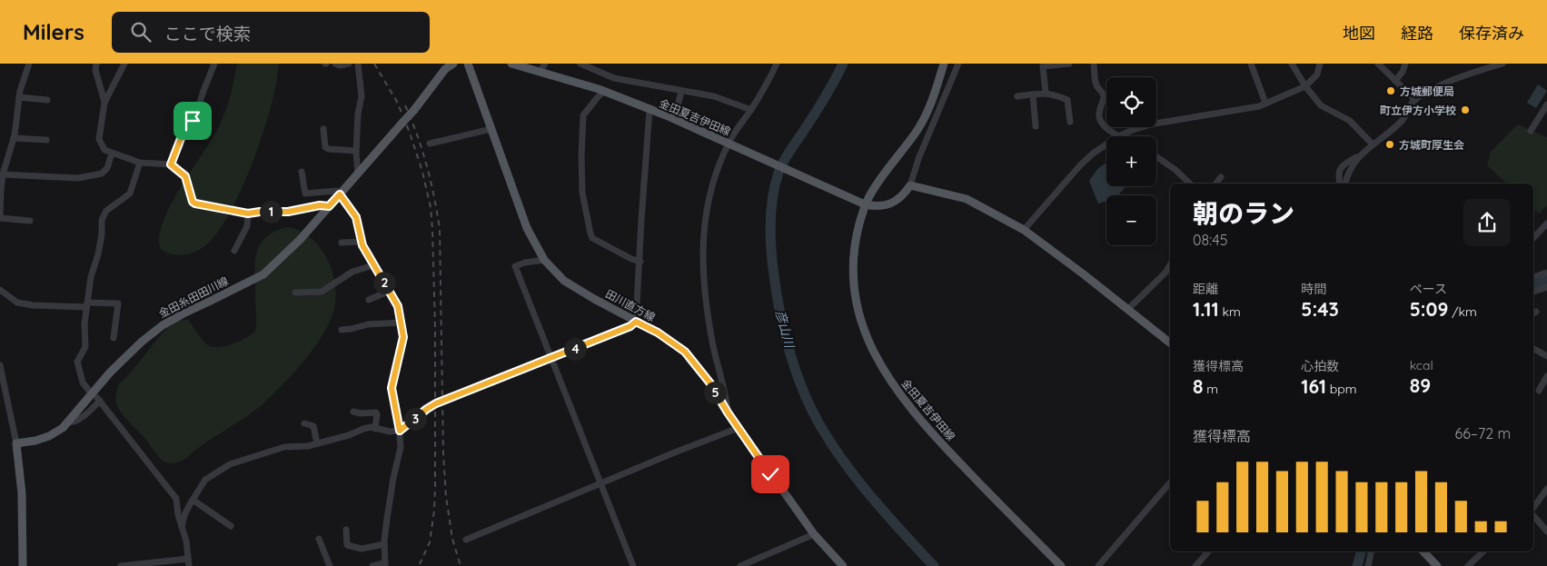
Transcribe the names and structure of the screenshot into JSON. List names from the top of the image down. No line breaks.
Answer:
{"streets":{"main road":["金田夏吉伊田線","金田糸田田川線","田川直方線"]},"water":["彦山川"],"places":["方城郵便局","町立伊方小学校","方城町厚生会"],"page":{"header":"Milers","search":"ここで検索","nav":["地図","経路","保存済み"],"map_buttons":["+","−"],"heading":["朝のラン","08:45"],"pins":["1","2","4","5","3"],"stats":[["距離","1.11 km"],["時間","5:43"],["ペース","5:09 /km"],["獲得標高","8 m"],["心拍数","161 bpm"],["kcal","89"]],"chart":["獲得標高","66–72 m"]}}
